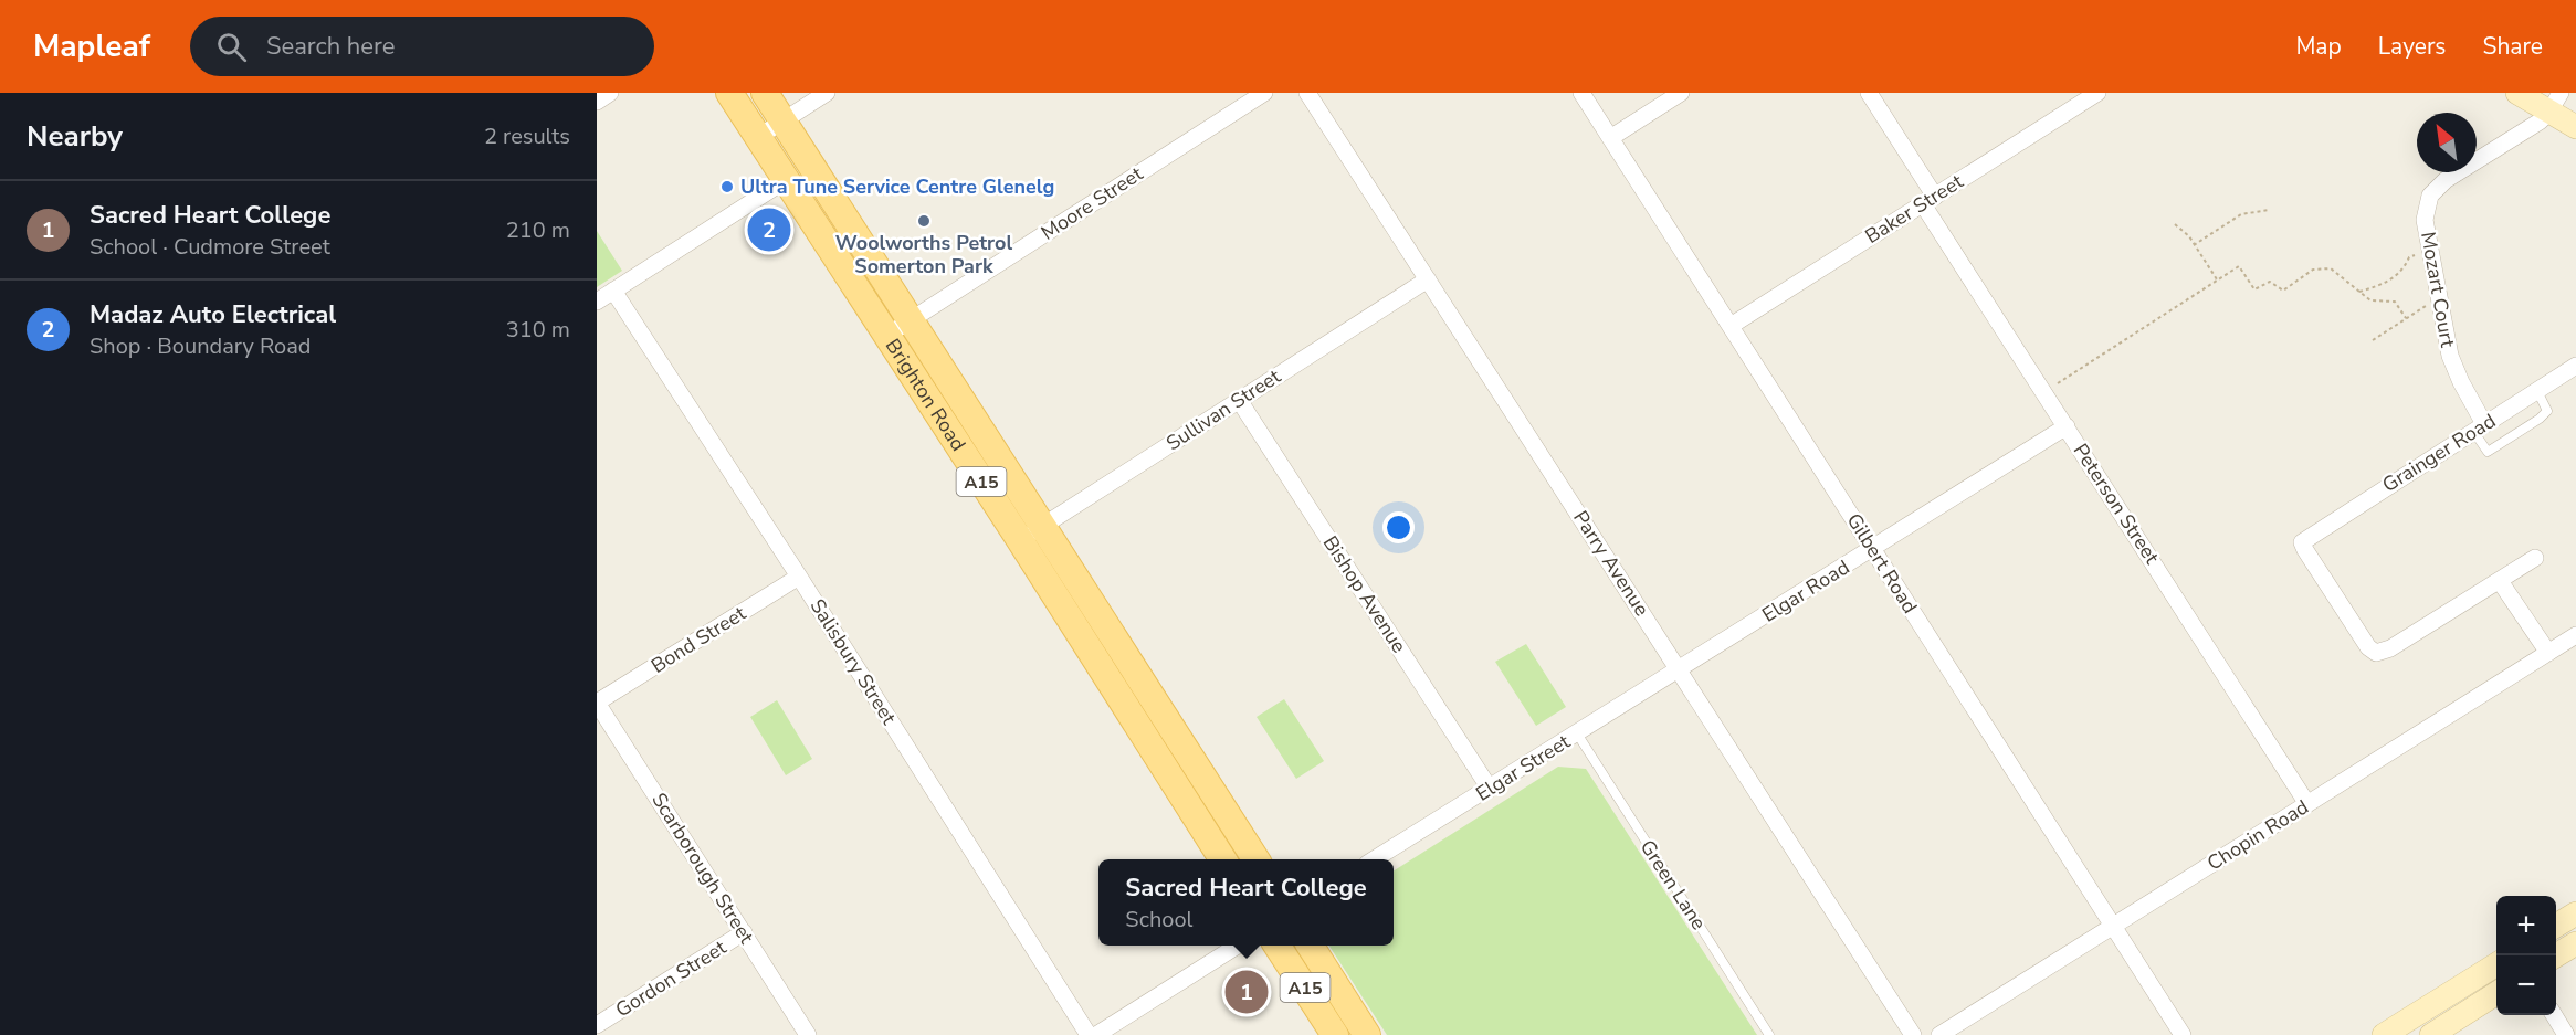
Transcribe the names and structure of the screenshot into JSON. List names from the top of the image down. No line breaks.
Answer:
{"streets":{"main road":["Brighton Road","A15"],"street":["Moore Street","Baker Street","Mozart Court","Sullivan Street","Grainger Road","Peterson Street","Parry Avenue","Gilbert Road","Elgar Road","Bishop Avenue","Bond Street","Salisbury Street","Elgar Street","Chopin Road","Scarborough Street","Gordon Street"],"lane":["Green Lane"]},"crossings":[["Moore Street","Brighton Road"],["Baker Street","Peterson Street"],["Baker Street","Gilbert Road"],["Mozart Court","Grainger Road"],["Brighton Road","Sullivan Street"],["Sullivan Street","Parry Avenue"],["Sullivan Street","Bishop Avenue"],["Peterson Street","Elgar Road"],["Peterson Street","Chopin Road"],["Parry Avenue","Elgar Road"],["Parry Avenue","Elgar Street"],["Gilbert Road","Elgar Road"],["Gilbert Road","Chopin Road"],["Elgar Road","Elgar Street"],["Bishop Avenue","Elgar Street"],["Bond Street","Salisbury Street"],["Bond Street","Scarborough Street"],["Elgar Street","Green Lane"],["Scarborough Street","Gordon Street"]],"places":["Ultra Tune Service Centre Glenelg","Woolworths Petrol Somerton Park"],"north":"top left","page":{"header":"Mapleaf","search":"Search here","nav":["Map","Layers","Share"],"heading":["Nearby","2 results"],"list":[{"mark":"1","name":"Sacred Heart College","note":"School · Cudmore Street","value":"210 m"},{"mark":"2","name":"Madaz Auto Electrical","note":"Shop · Boundary Road","value":"310 m"}],"pins":["2","1"],"popup":["Sacred Heart College","School"],"map_buttons":["+","−"]}}
